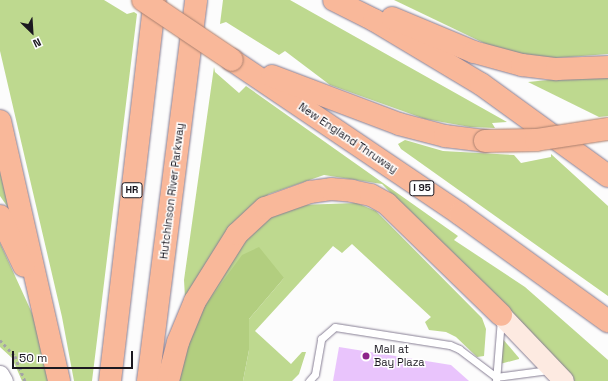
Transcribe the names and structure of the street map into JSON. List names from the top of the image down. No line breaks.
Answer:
{"streets":{"highway":["New England Thruway","I 95","HR","Hutchinson River Parkway"]},"places":["Mall at Bay Plaza"],"scale_bar":"50 m","north":"bottom right"}
